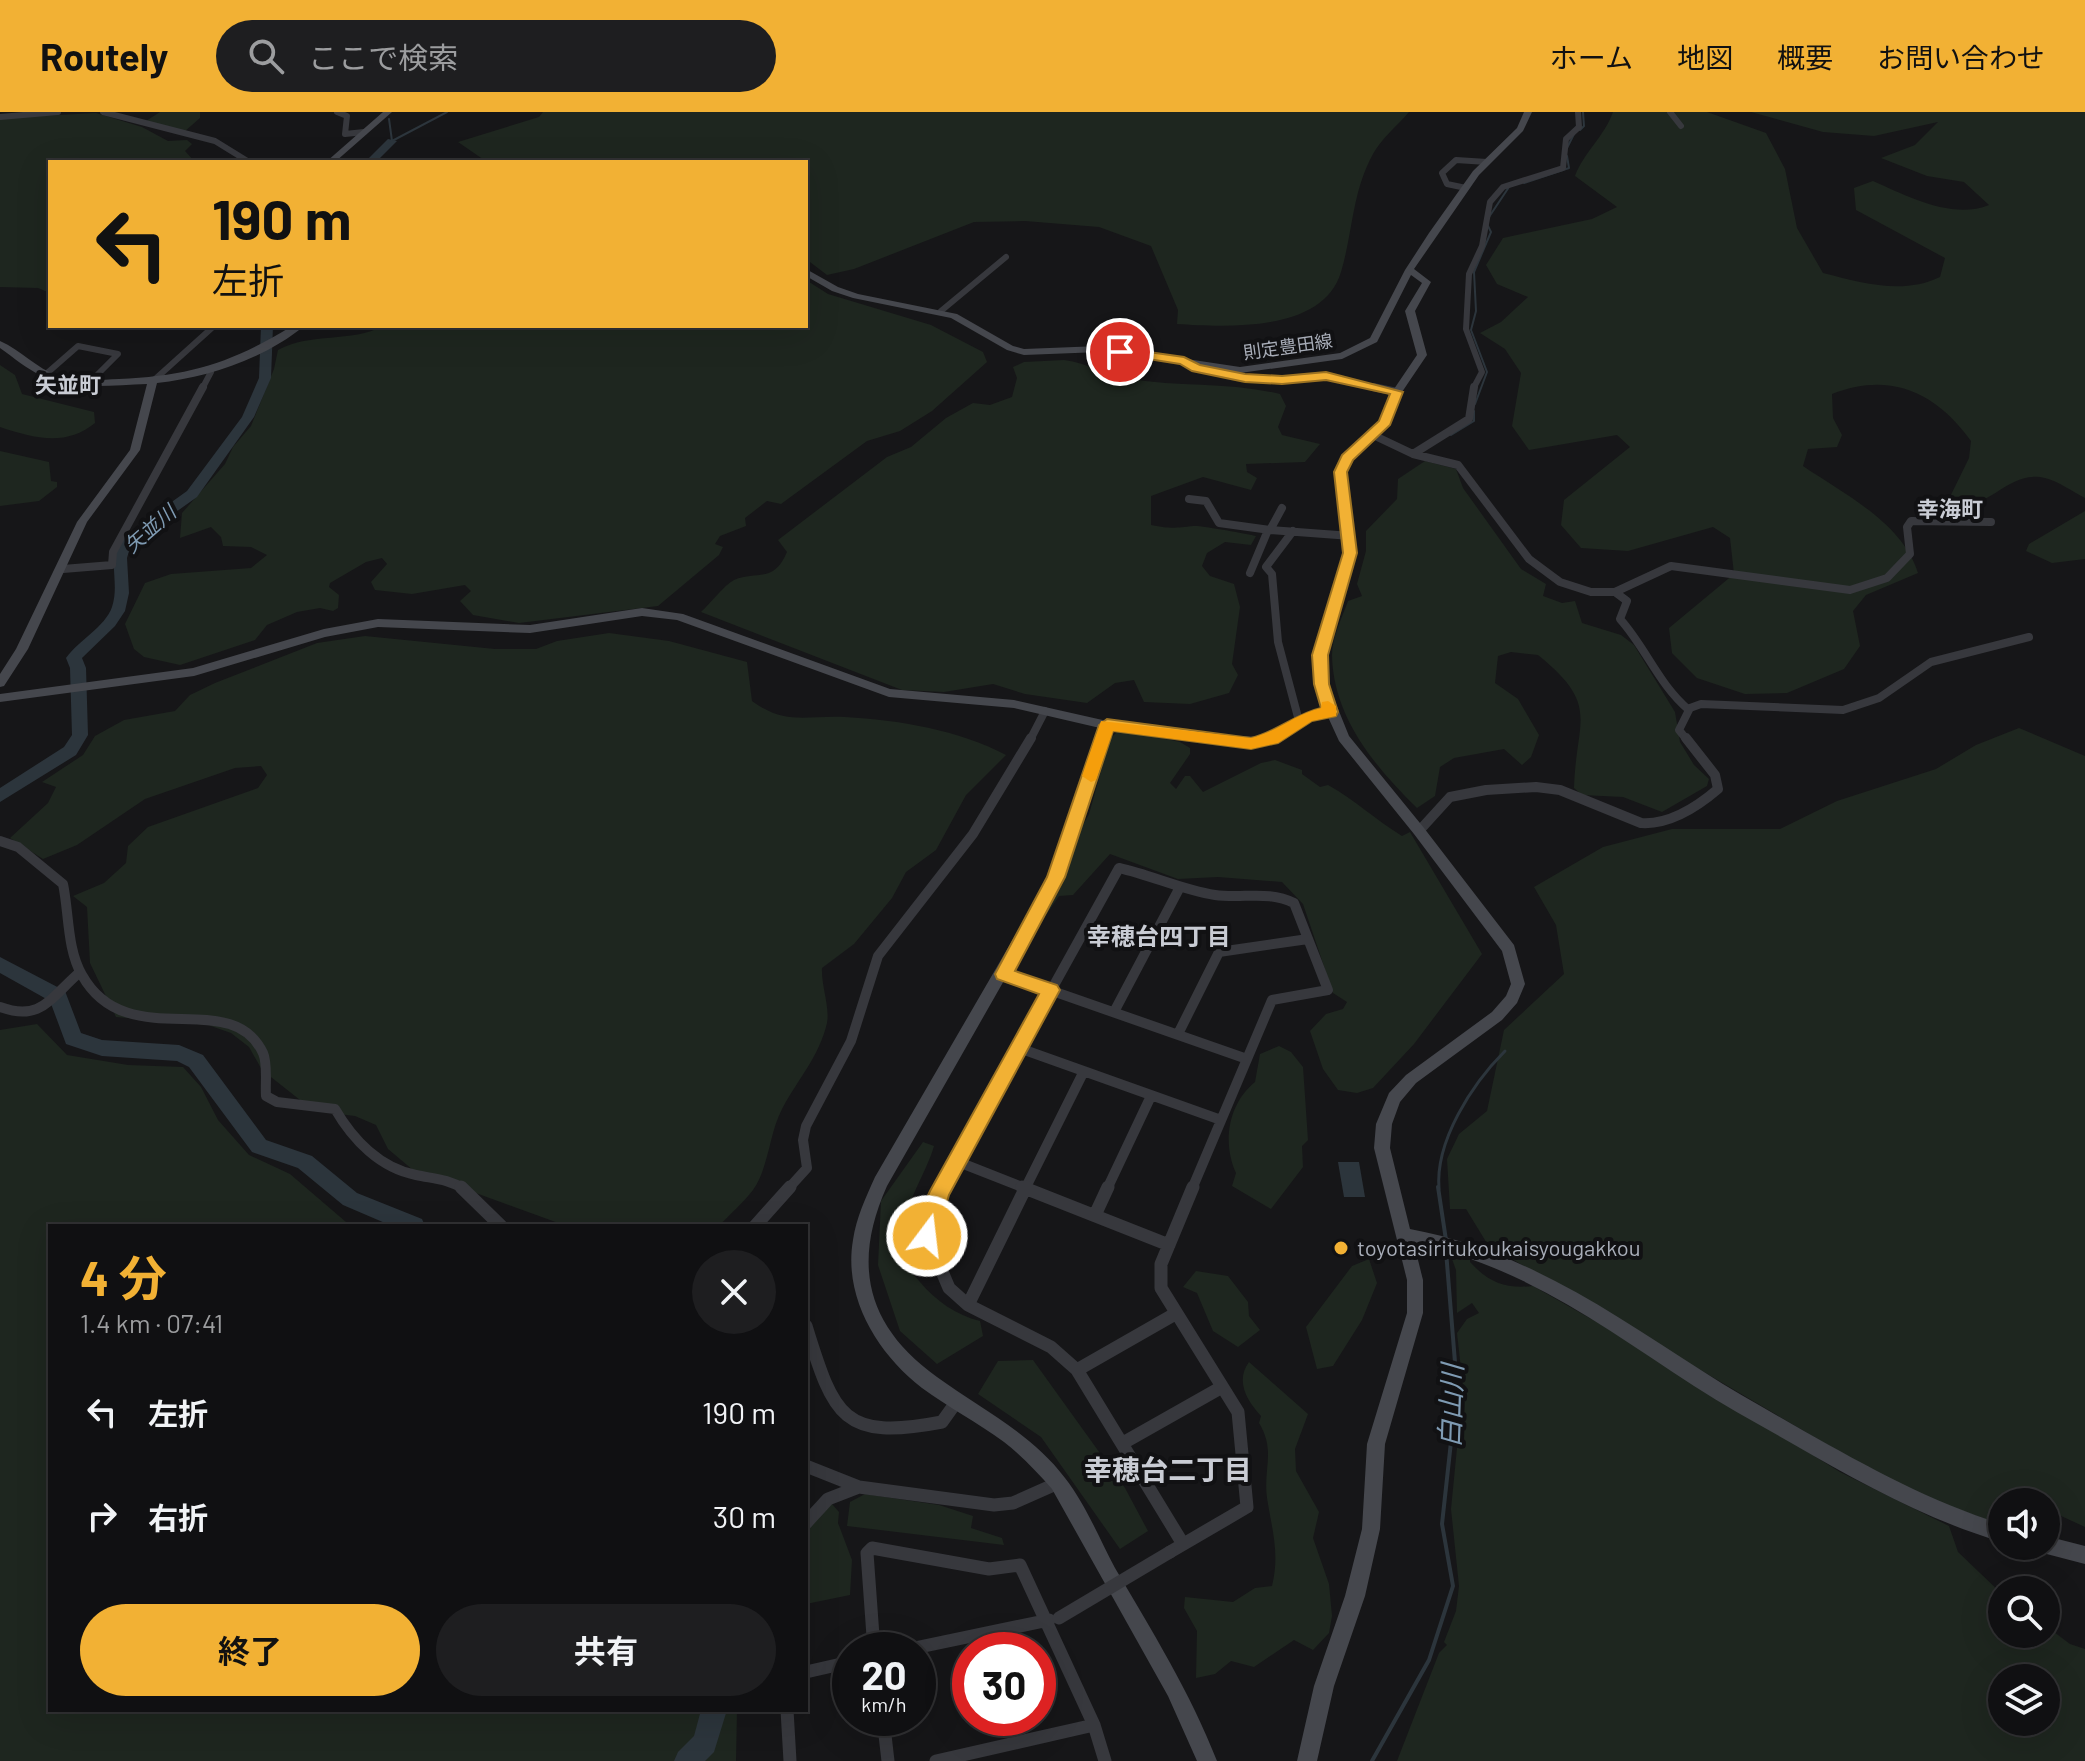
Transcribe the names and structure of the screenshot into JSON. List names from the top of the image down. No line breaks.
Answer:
{"streets":{"main road":["則定豊田線"]},"districts":["矢並町","幸海町","幸穂台四丁目","幸穂台二丁目"],"water":["矢並川","白山川"],"places":["toyotasiritukoukaisyougakkou"],"page":{"header":"Routely","search":"ここで検索","nav":["ホーム","地図","概要","お問い合わせ"],"turn":["190 m","左折"],"heading":["4 分","1.4 km · 07:41"],"list":[{"name":"左折","value":"190 m"},{"name":"右折","value":"30 m"}],"buttons":["終了","共有"],"speed":"20 km/h","limit":"30"}}
